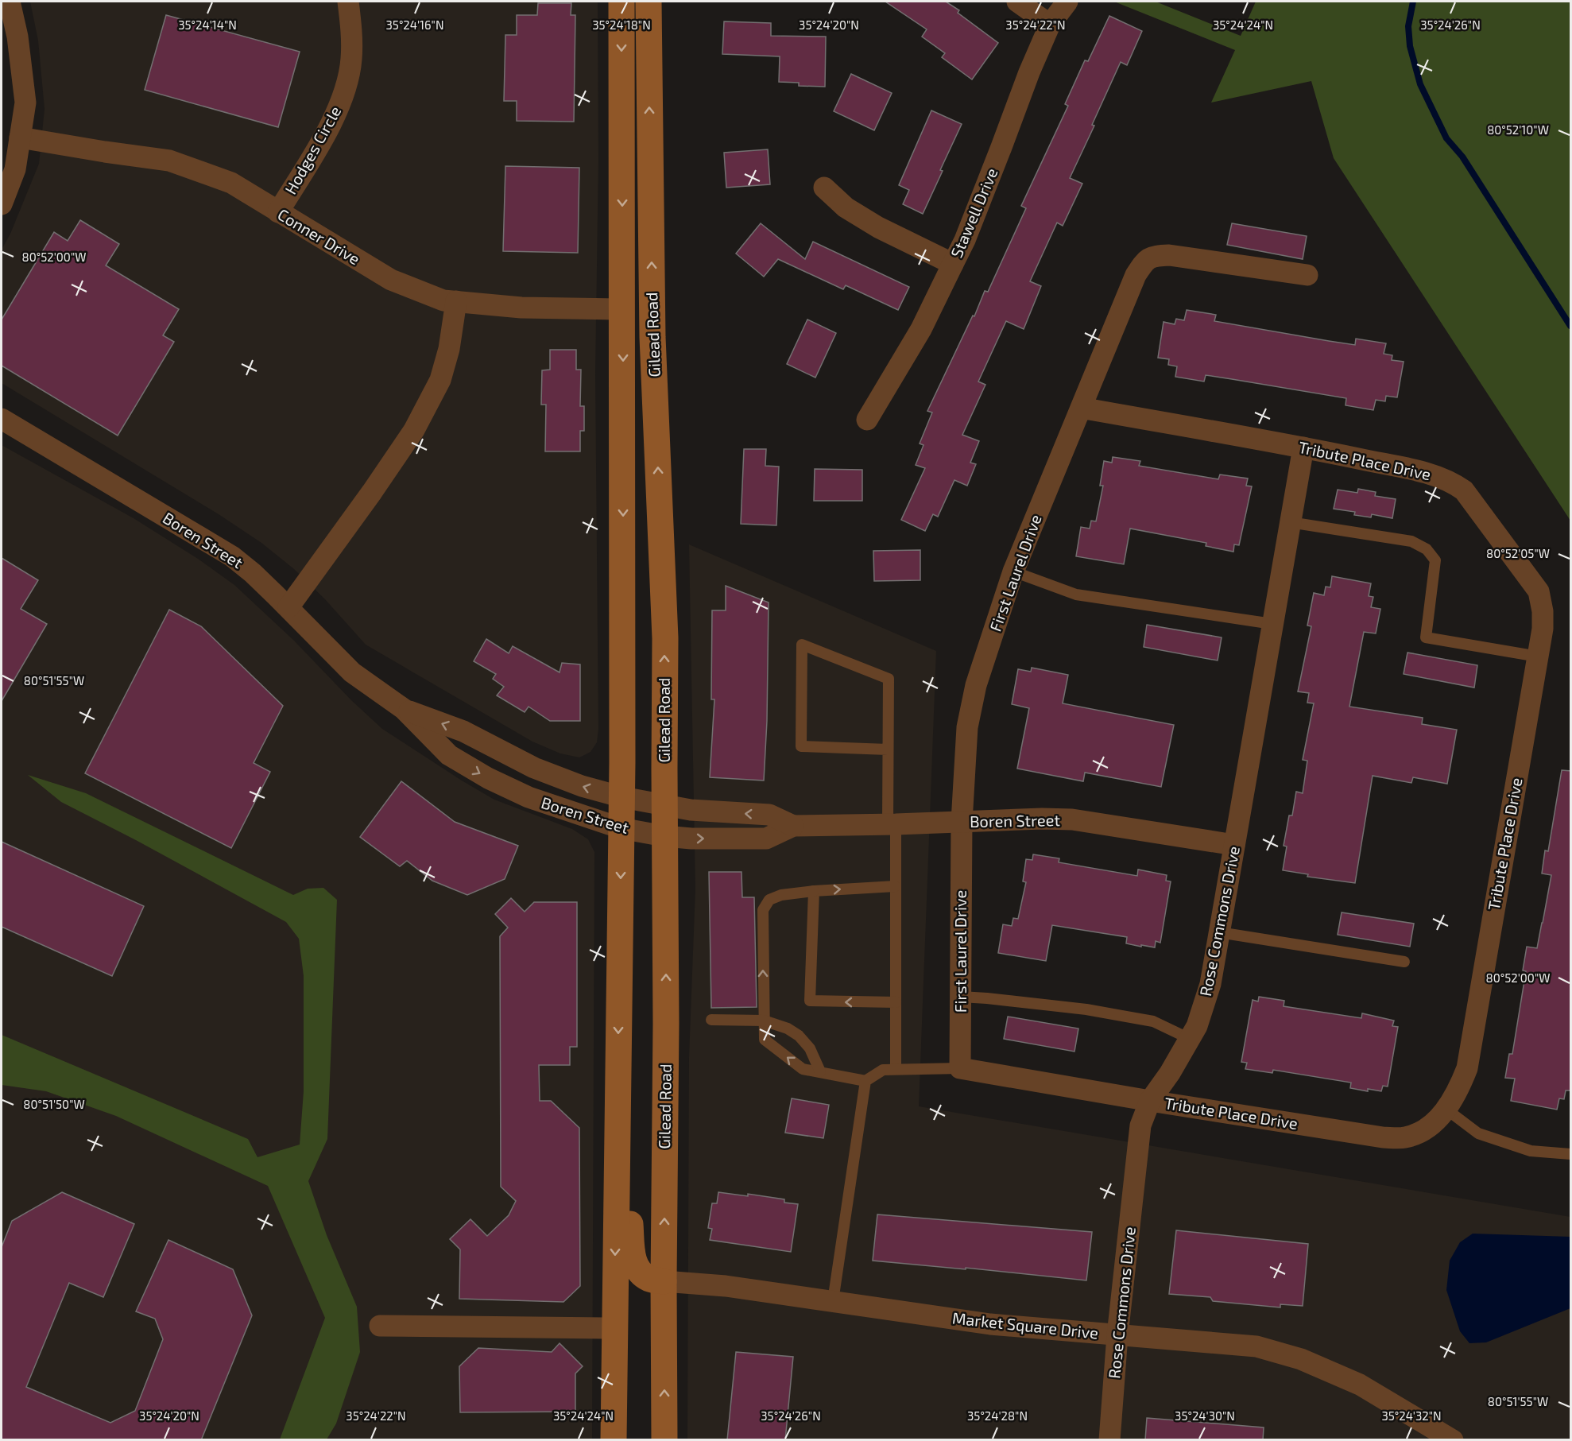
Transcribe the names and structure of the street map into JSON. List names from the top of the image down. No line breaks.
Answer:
{"streets":{"main road":["Gilead Road"],"street":["Hodges Circle","Stawell Drive","Conner Drive","Tribute Place Drive","Boren Street","First Laurel Drive","Rose Commons Drive","Market Square Drive"]},"crossings":[["Hodges Circle","Conner Drive"],["Conner Drive","Gilead Road"],["Gilead Road","Boren Street"],["Gilead Road","Market Square Drive"],["Tribute Place Drive","First Laurel Drive"],["Tribute Place Drive","Rose Commons Drive"],["Boren Street","First Laurel Drive"],["Boren Street","Rose Commons Drive"],["Rose Commons Drive","Market Square Drive"]],"coordinates":["35°24'14\"N","35°24'16\"N","35°24'18\"N","35°24'20\"N","35°24'22\"N","35°24'24\"N","35°24'26\"N","80°52'10\"W","80°52'00\"W","80°52'05\"W","80°51'55\"W","80°51'50\"W","35°24'28\"N","35°24'30\"N","35°24'32\"N"]}
